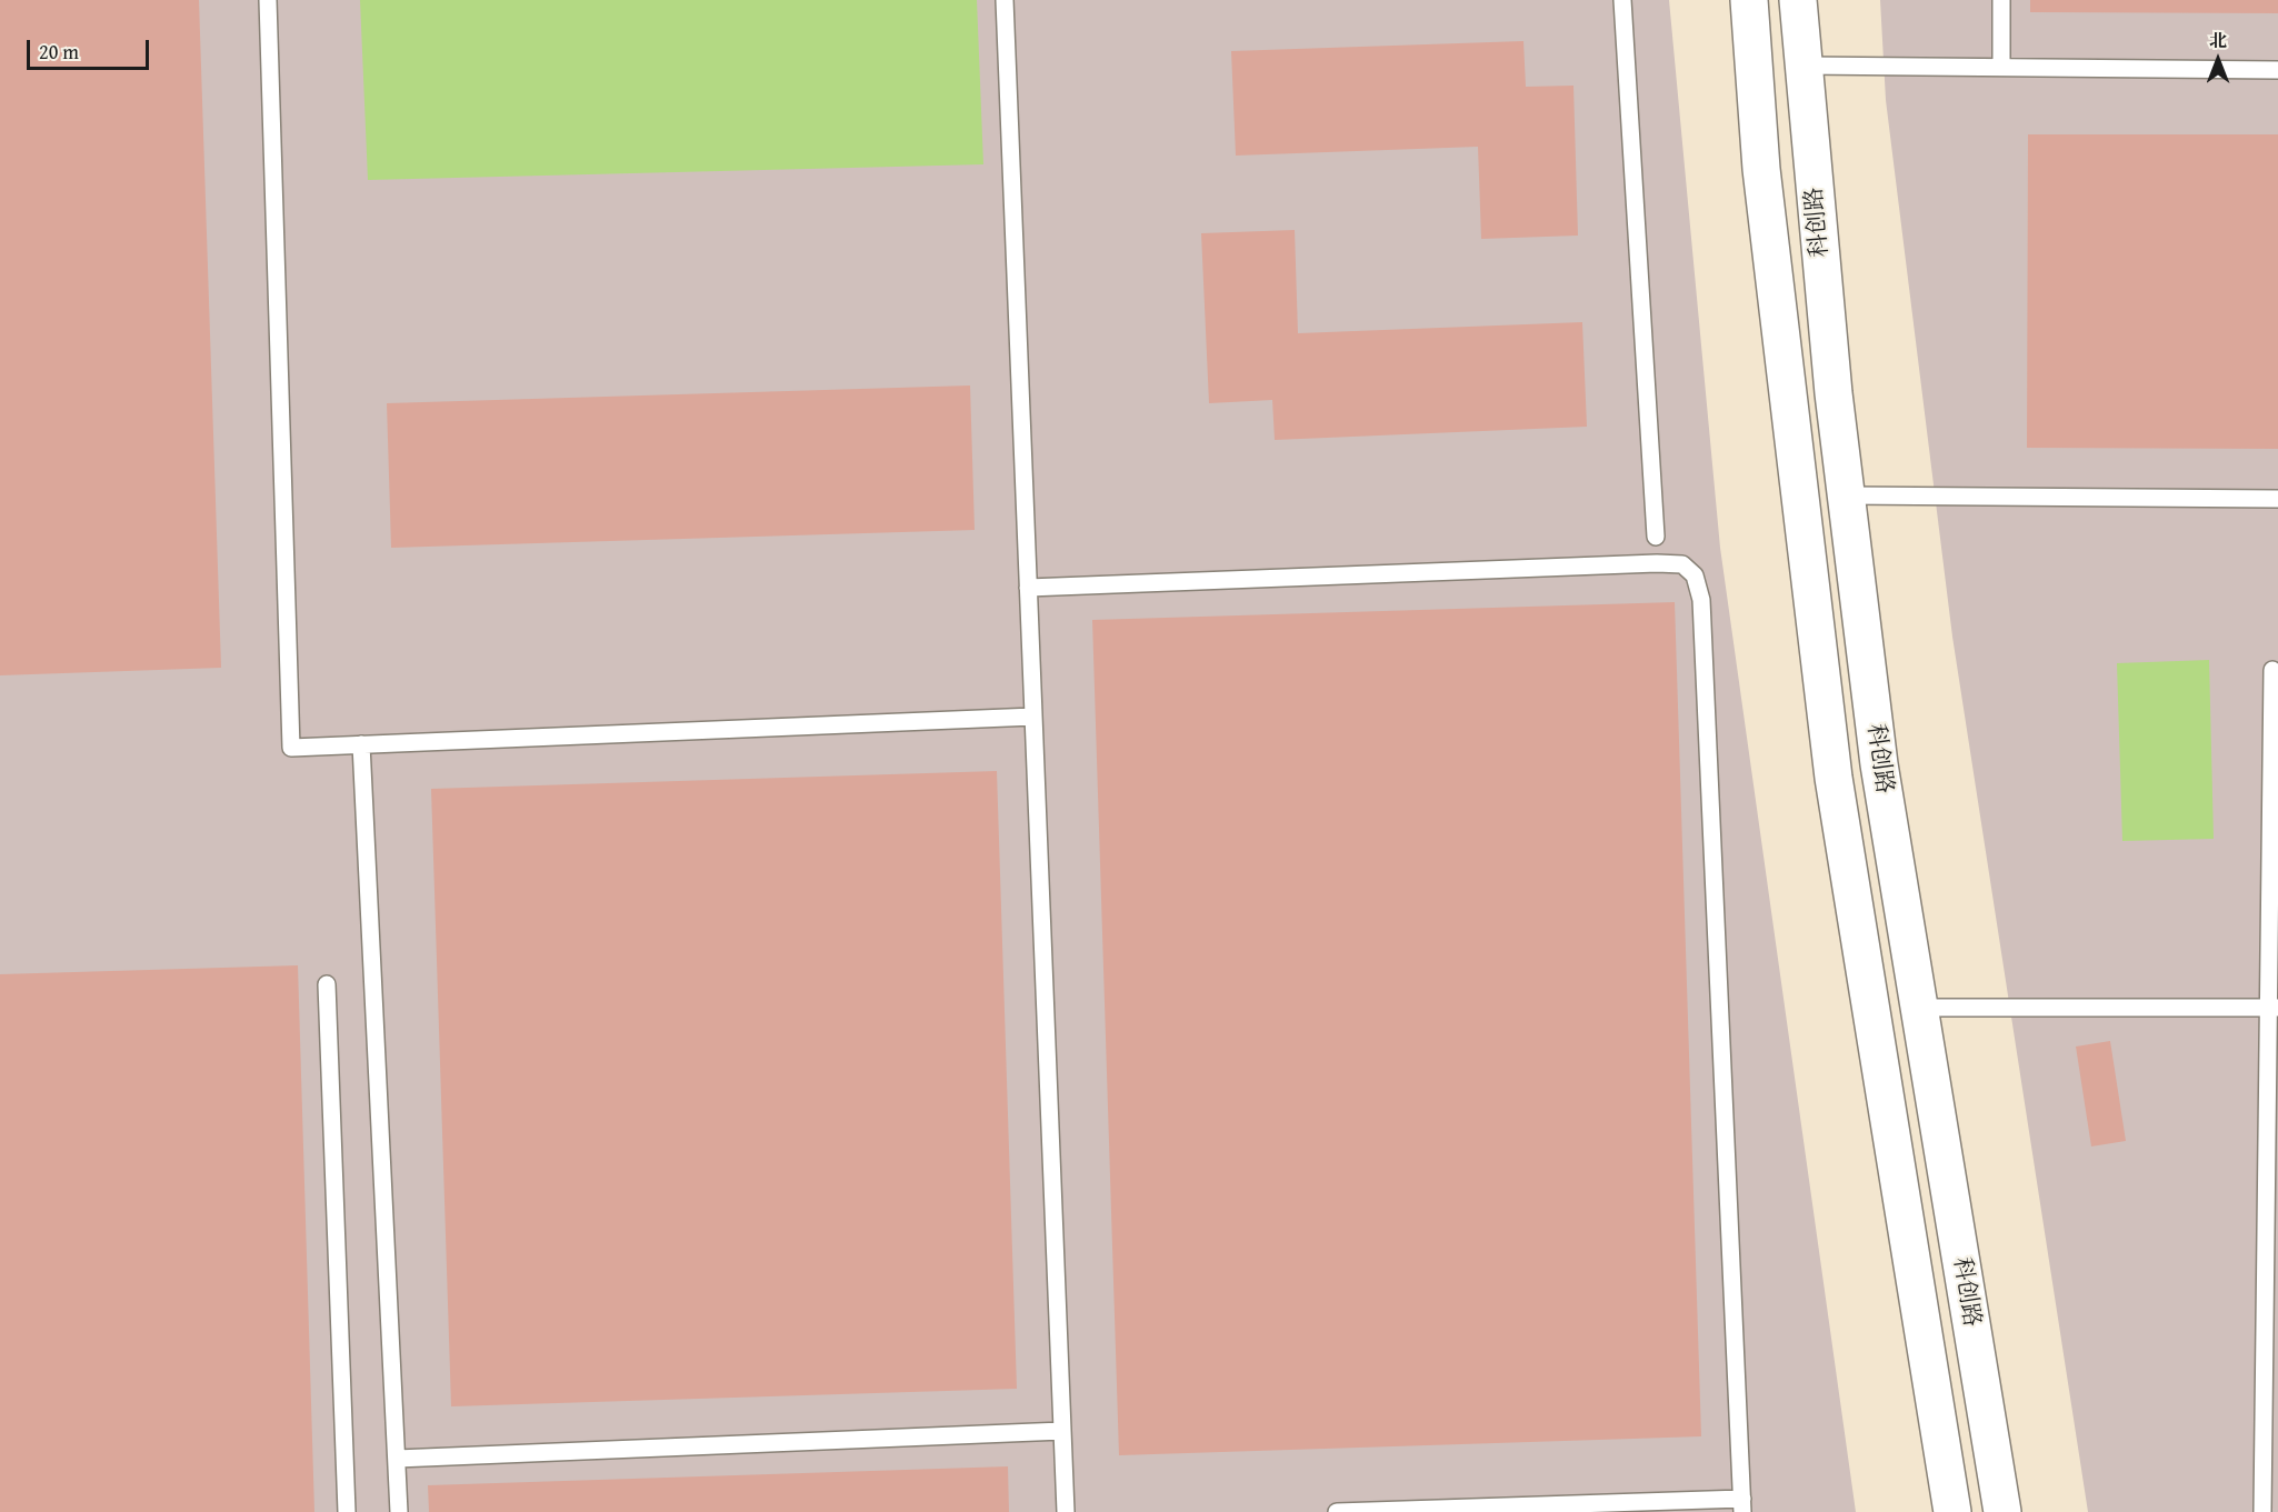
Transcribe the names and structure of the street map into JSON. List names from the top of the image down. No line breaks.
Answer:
{"streets":{"street":["科创路"]},"scale_bar":"20 m","north":"top"}
